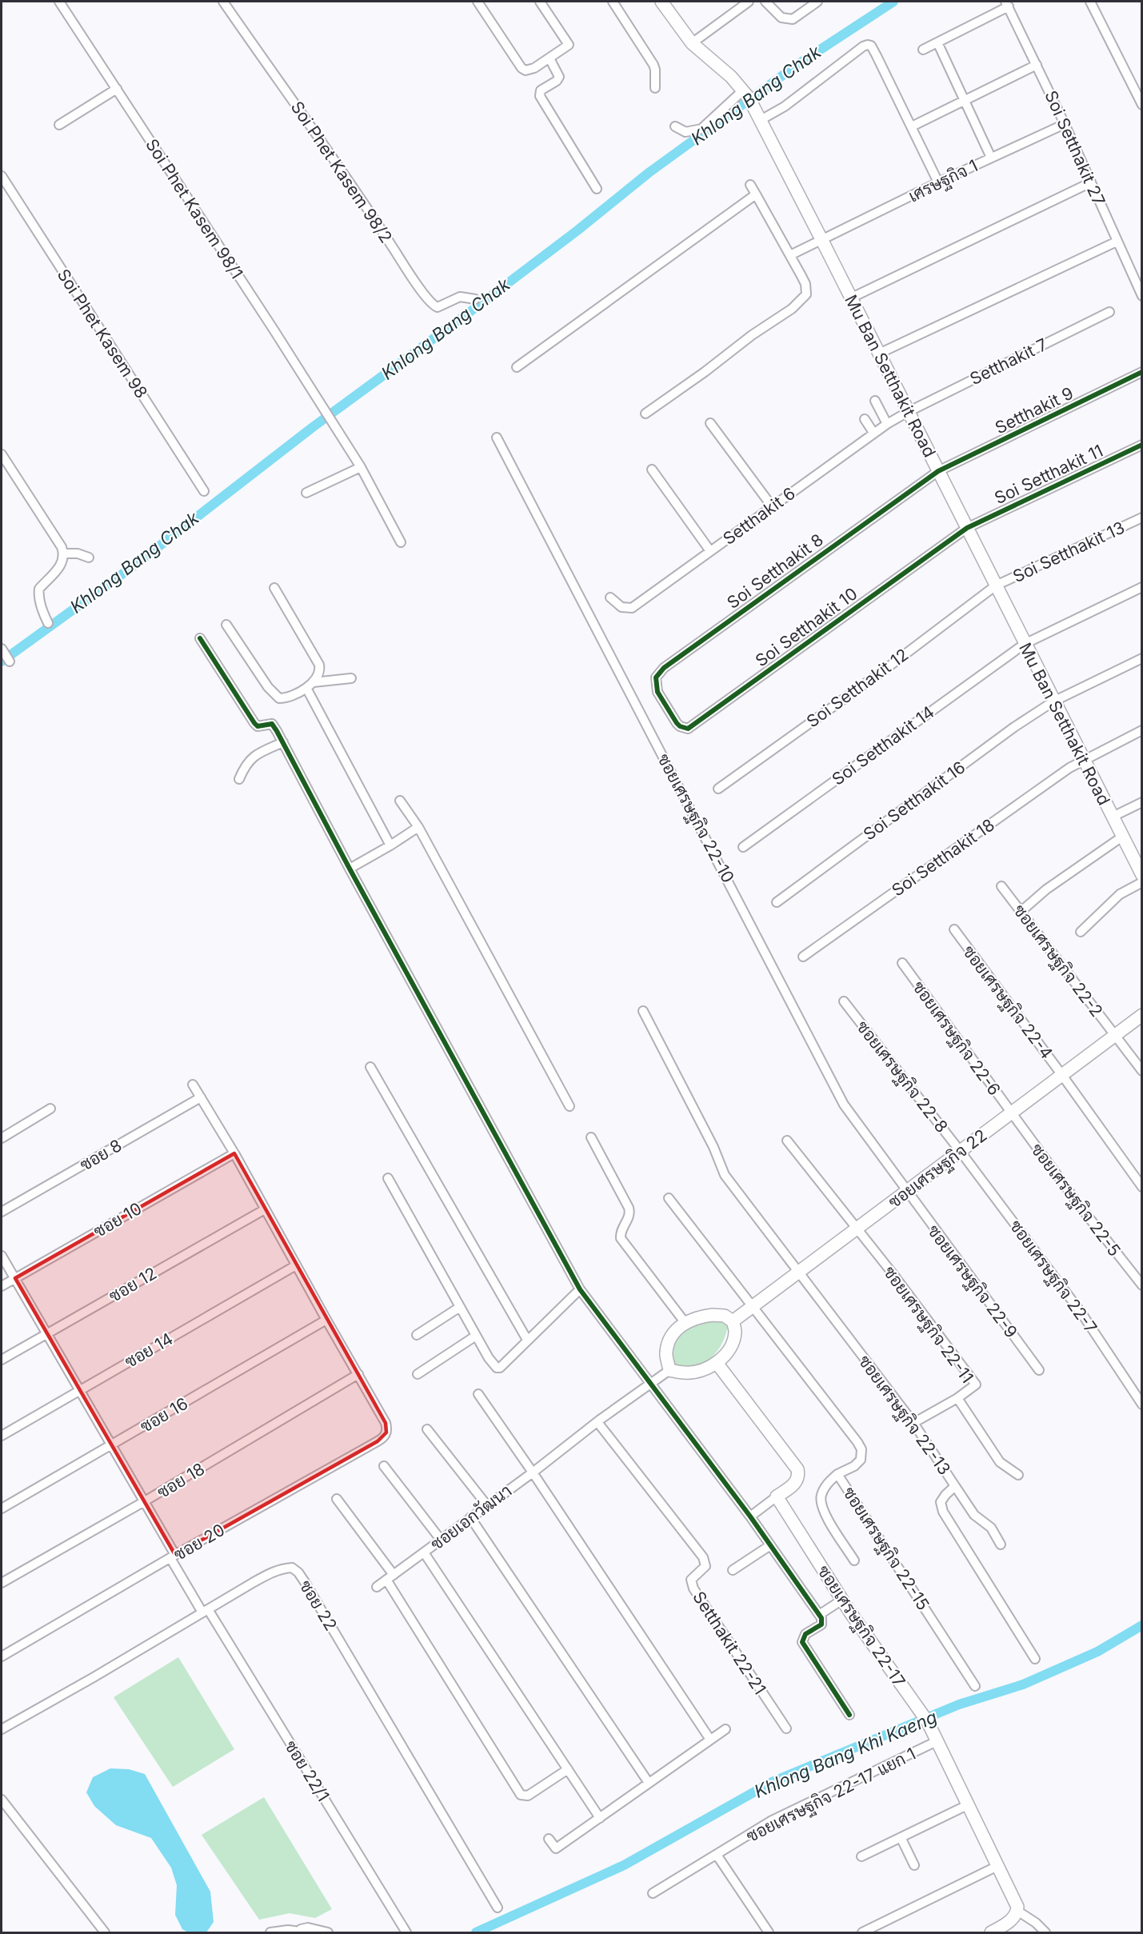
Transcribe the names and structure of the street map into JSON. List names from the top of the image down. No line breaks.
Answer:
{"streets":{"street":["Soi Setthakit 27","Soi Phet Kasem 98/2","เศรษฐกิจ 1","Soi Phet Kasem 98/1","Soi Phet Kasem 98","Setthakit 7","Mu Ban Setthakit Road","Setthakit 9","Soi Setthakit 11","Setthakit 6","Soi Setthakit 13","Soi Setthakit 8","Soi Setthakit 10","Soi Setthakit 12","Soi Setthakit 14","Soi Setthakit 16","ซอยเศรษฐกิจ 22-10","Soi Setthakit 18","ซอยเศรษฐกิจ 22-2","ซอยเศรษฐกิจ 22-4","ซอยเศรษฐกิจ 22-6","ซอยเศรษฐกิจ 22-8","ซอย 8","ซอยเศรษฐกิจ 22","ซอยเศรษฐกิจ 22-5","ซอย 10","ซอยเศรษฐกิจ 22-7","ซอยเศรษฐกิจ 22-9","ซอย 12","ซอยเศรษฐกิจ 22-11","ซอย 14","ซอย 16","ซอยเศรษฐกิจ 22-13","ซอย 18","ซอยเอกวัฒนา","ซอย 20","ซอยเศรษฐกิจ 22-15","ซอย 22","ซอยเศรษฐกิจ 22-17","Setthakit 22-21","ซอย 22/1","ซอยเศรษฐกิจ 22-17 แยก 1"]},"crossings":[["Soi Setthakit 27","เศรษฐกิจ 1"],["เศรษฐกิจ 1","Mu Ban Setthakit Road"],["Setthakit 7","Mu Ban Setthakit Road"],["Setthakit 7","Setthakit 6"],["Mu Ban Setthakit Road","Setthakit 9"],["Mu Ban Setthakit Road","Soi Setthakit 11"],["Mu Ban Setthakit Road","Setthakit 6"],["Mu Ban Setthakit Road","Soi Setthakit 13"],["Mu Ban Setthakit Road","Soi Setthakit 8"],["Mu Ban Setthakit Road","Soi Setthakit 10"],["Mu Ban Setthakit Road","Soi Setthakit 12"],["Mu Ban Setthakit Road","Soi Setthakit 14"],["Mu Ban Setthakit Road","Soi Setthakit 16"],["Mu Ban Setthakit Road","Soi Setthakit 18"],["Setthakit 9","Soi Setthakit 8"],["Soi Setthakit 11","Soi Setthakit 10"],["Soi Setthakit 13","Soi Setthakit 12"],["Soi Setthakit 8","Soi Setthakit 10"],["ซอยเศรษฐกิจ 22-10","ซอยเศรษฐกิจ 22"],["ซอยเศรษฐกิจ 22-10","ซอยเศรษฐกิจ 22-9"],["ซอยเศรษฐกิจ 22-2","ซอยเศรษฐกิจ 22"],["ซอยเศรษฐกิจ 22-4","ซอยเศรษฐกิจ 22"],["ซอยเศรษฐกิจ 22-6","ซอยเศรษฐกิจ 22"],["ซอยเศรษฐกิจ 22-6","ซอยเศรษฐกิจ 22-5"],["ซอยเศรษฐกิจ 22-8","ซอยเศรษฐกิจ 22"],["ซอยเศรษฐกิจ 22-8","ซอยเศรษฐกิจ 22-7"],["ซอยเศรษฐกิจ 22","ซอยเศรษฐกิจ 22-5"],["ซอยเศรษฐกิจ 22","ซอยเศรษฐกิจ 22-7"],["ซอยเศรษฐกิจ 22","ซอยเศรษฐกิจ 22-9"],["ซอยเศรษฐกิจ 22","ซอยเศรษฐกิจ 22-11"],["ซอยเศรษฐกิจ 22","ซอยเศรษฐกิจ 22-13"],["ซอยเศรษฐกิจ 22","ซอยเศรษฐกิจ 22-15"],["ซอย 10","ซอย 22/1"],["ซอย 12","ซอย 22/1"],["ซอยเศรษฐกิจ 22-11","ซอยเศรษฐกิจ 22-13"],["ซอย 14","ซอย 22/1"],["ซอย 16","ซอย 22/1"],["ซอย 18","ซอย 20"],["ซอย 18","ซอย 22/1"],["ซอยเอกวัฒนา","Setthakit 22-21"],["ซอย 20","ซอย 22/1"],["ซอย 22","ซอย 22/1"],["ซอยเศรษฐกิจ 22-17","ซอยเศรษฐกิจ 22-17 แยก 1"]],"water":["Khlong Bang Chak","Khlong Bang Khi Kaeng"]}
